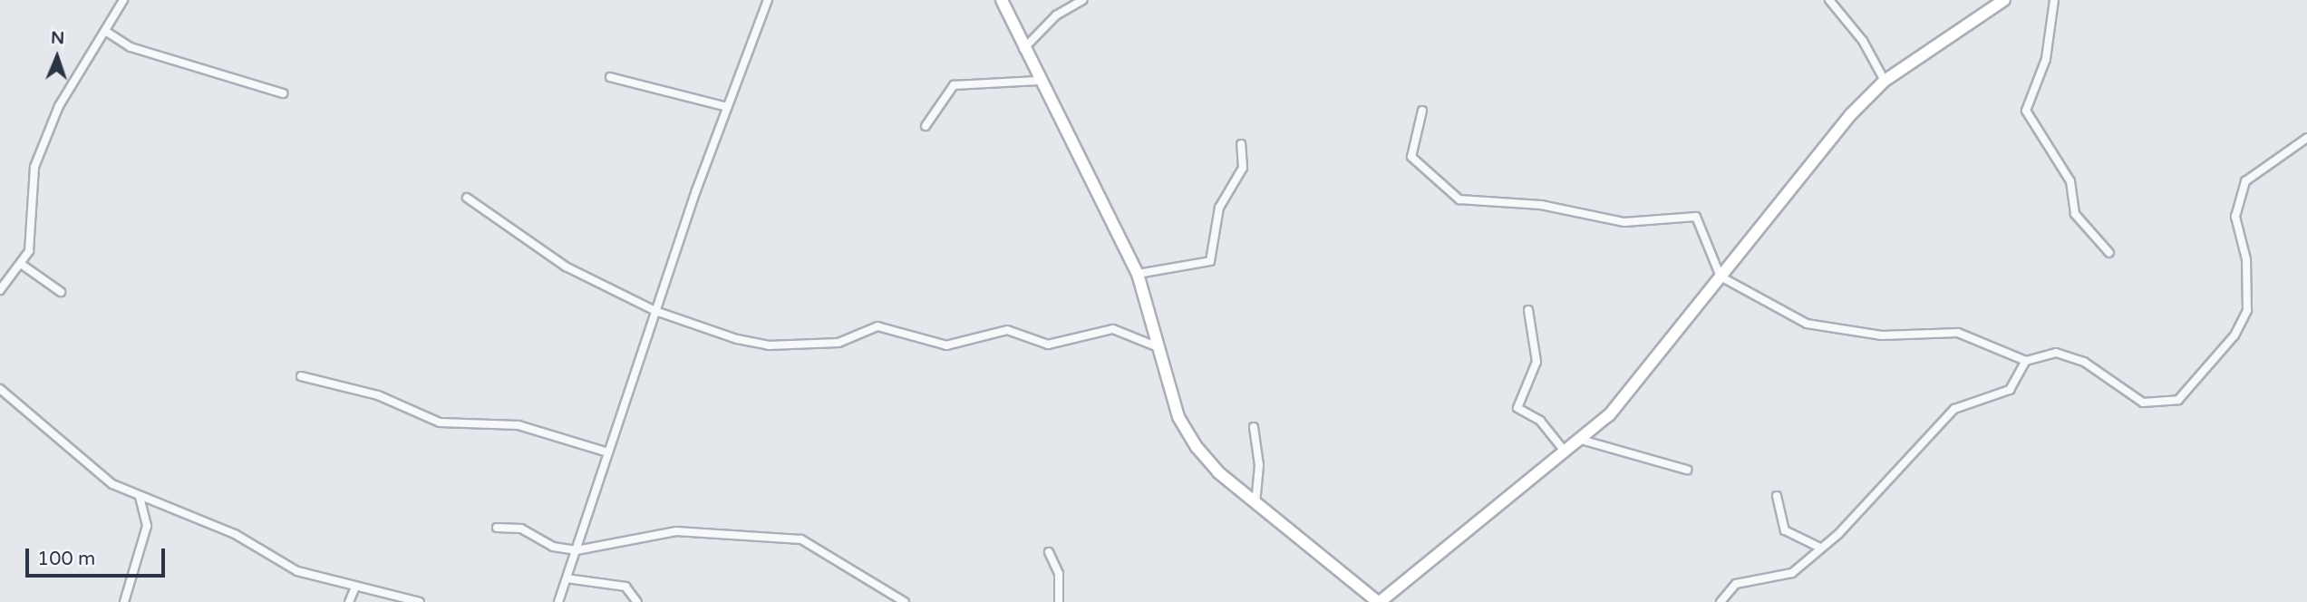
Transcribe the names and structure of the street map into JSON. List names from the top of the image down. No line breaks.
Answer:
{"scale_bar":"100 m","north":"top"}
